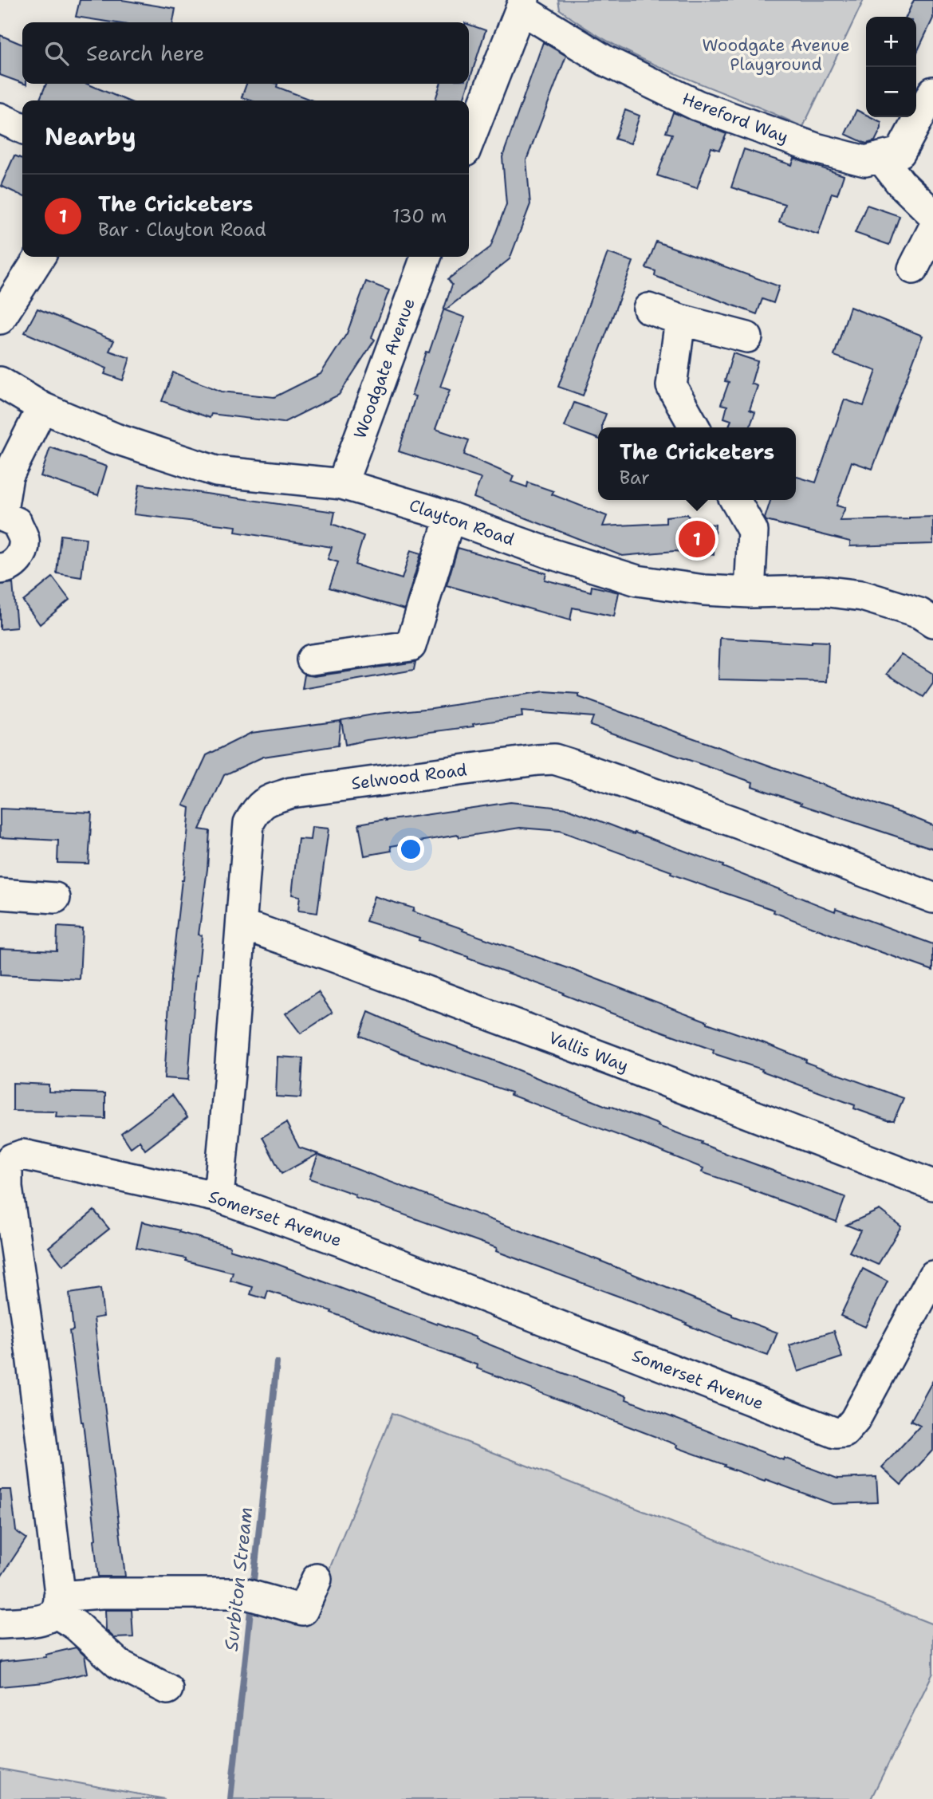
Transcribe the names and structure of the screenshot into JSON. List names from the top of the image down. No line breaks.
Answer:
{"streets":{"street":["Hereford Way","Woodgate Avenue","Clayton Road","Selwood Road","Vallis Way","Somerset Avenue"]},"crossings":[["Woodgate Avenue","Clayton Road"],["Selwood Road","Vallis Way"],["Selwood Road","Somerset Avenue"]],"water":["Surbiton Stream"],"parks":["Woodgate Avenue Playground"],"page":{"map_buttons":["+","−"],"search":"Search here","heading":"Nearby","list":[{"mark":"1","name":"The Cricketers","note":"Bar · Clayton Road","value":"130 m"}],"popup":["The Cricketers","Bar"],"pins":"1"}}
